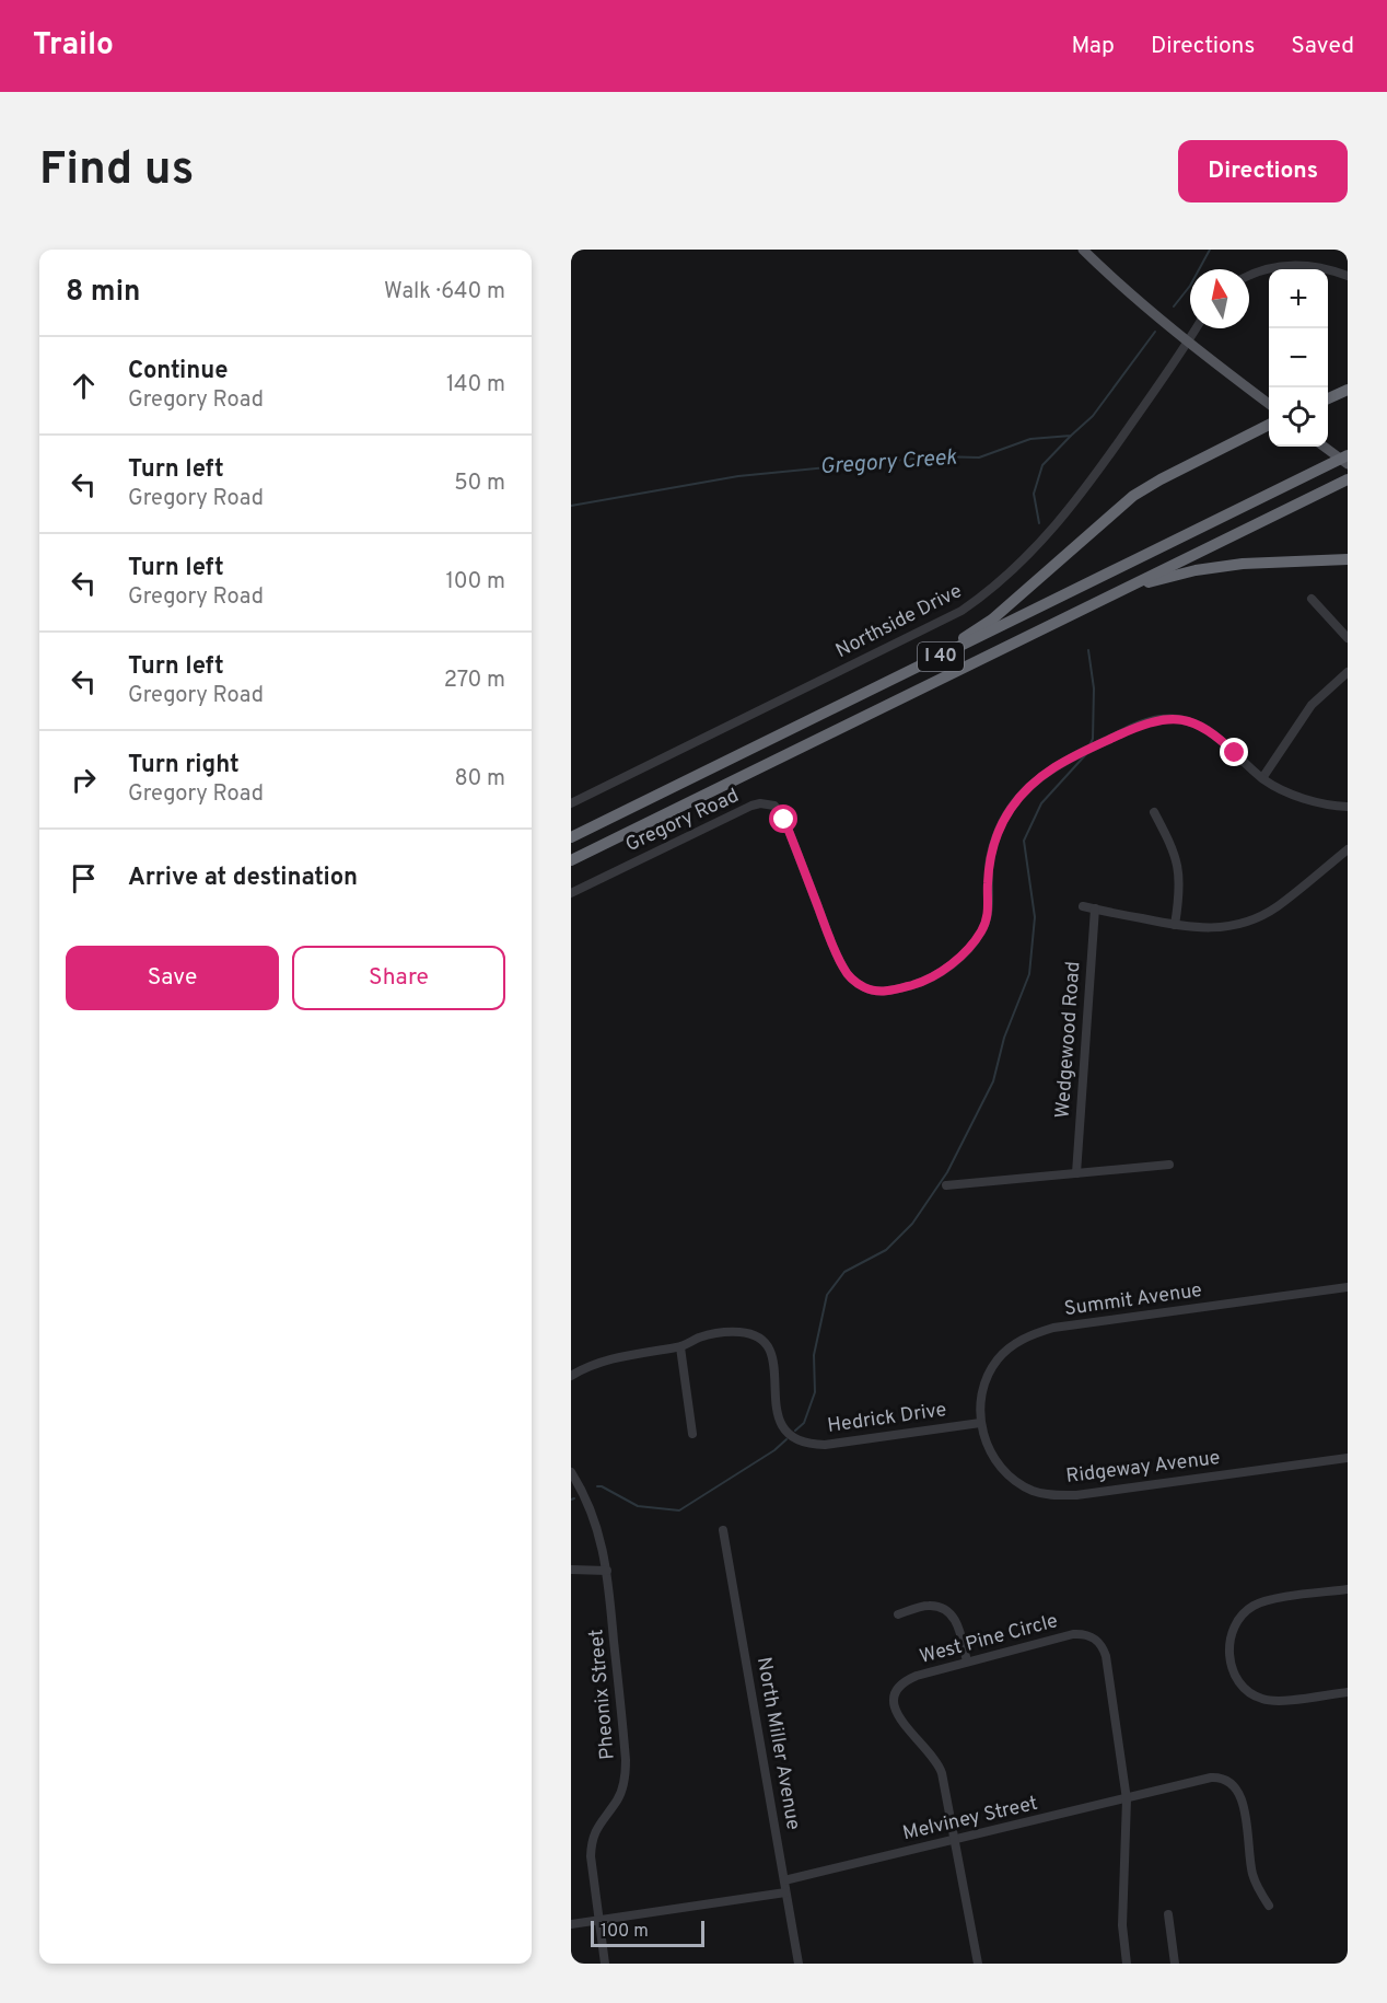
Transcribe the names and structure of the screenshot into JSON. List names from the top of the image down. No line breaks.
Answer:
{"streets":{"highway":["I 40"],"street":["Northside Drive","Gregory Road","Wedgewood Road","Summit Avenue","Hedrick Drive","Ridgeway Avenue","West Pine Circle","Pheonix Street","North Miller Avenue","Melviney Street"]},"crossings":[["Summit Avenue","Hedrick Drive"],["Summit Avenue","Ridgeway Avenue"],["Hedrick Drive","Ridgeway Avenue"],["West Pine Circle","Melviney Street"],["North Miller Avenue","Melviney Street"]],"water":["Gregory Creek"],"scale_bar":"100 m","north":"top","page":{"header":"Trailo","nav":["Map","Directions","Saved"],"buttons":["Directions",["Save","Share"]],"title":"Find us","heading":["8 min","Walk · 640 m"],"map_buttons":["+","−"],"list":[["Continue","Gregory Road","140 m"],["Turn left","Gregory Road","50 m"],["Turn left","Gregory Road","100 m"],["Turn left","Gregory Road","270 m"],["Turn right","Gregory Road","80 m"],"Arrive at destination"],"scale":"100 m"}}
